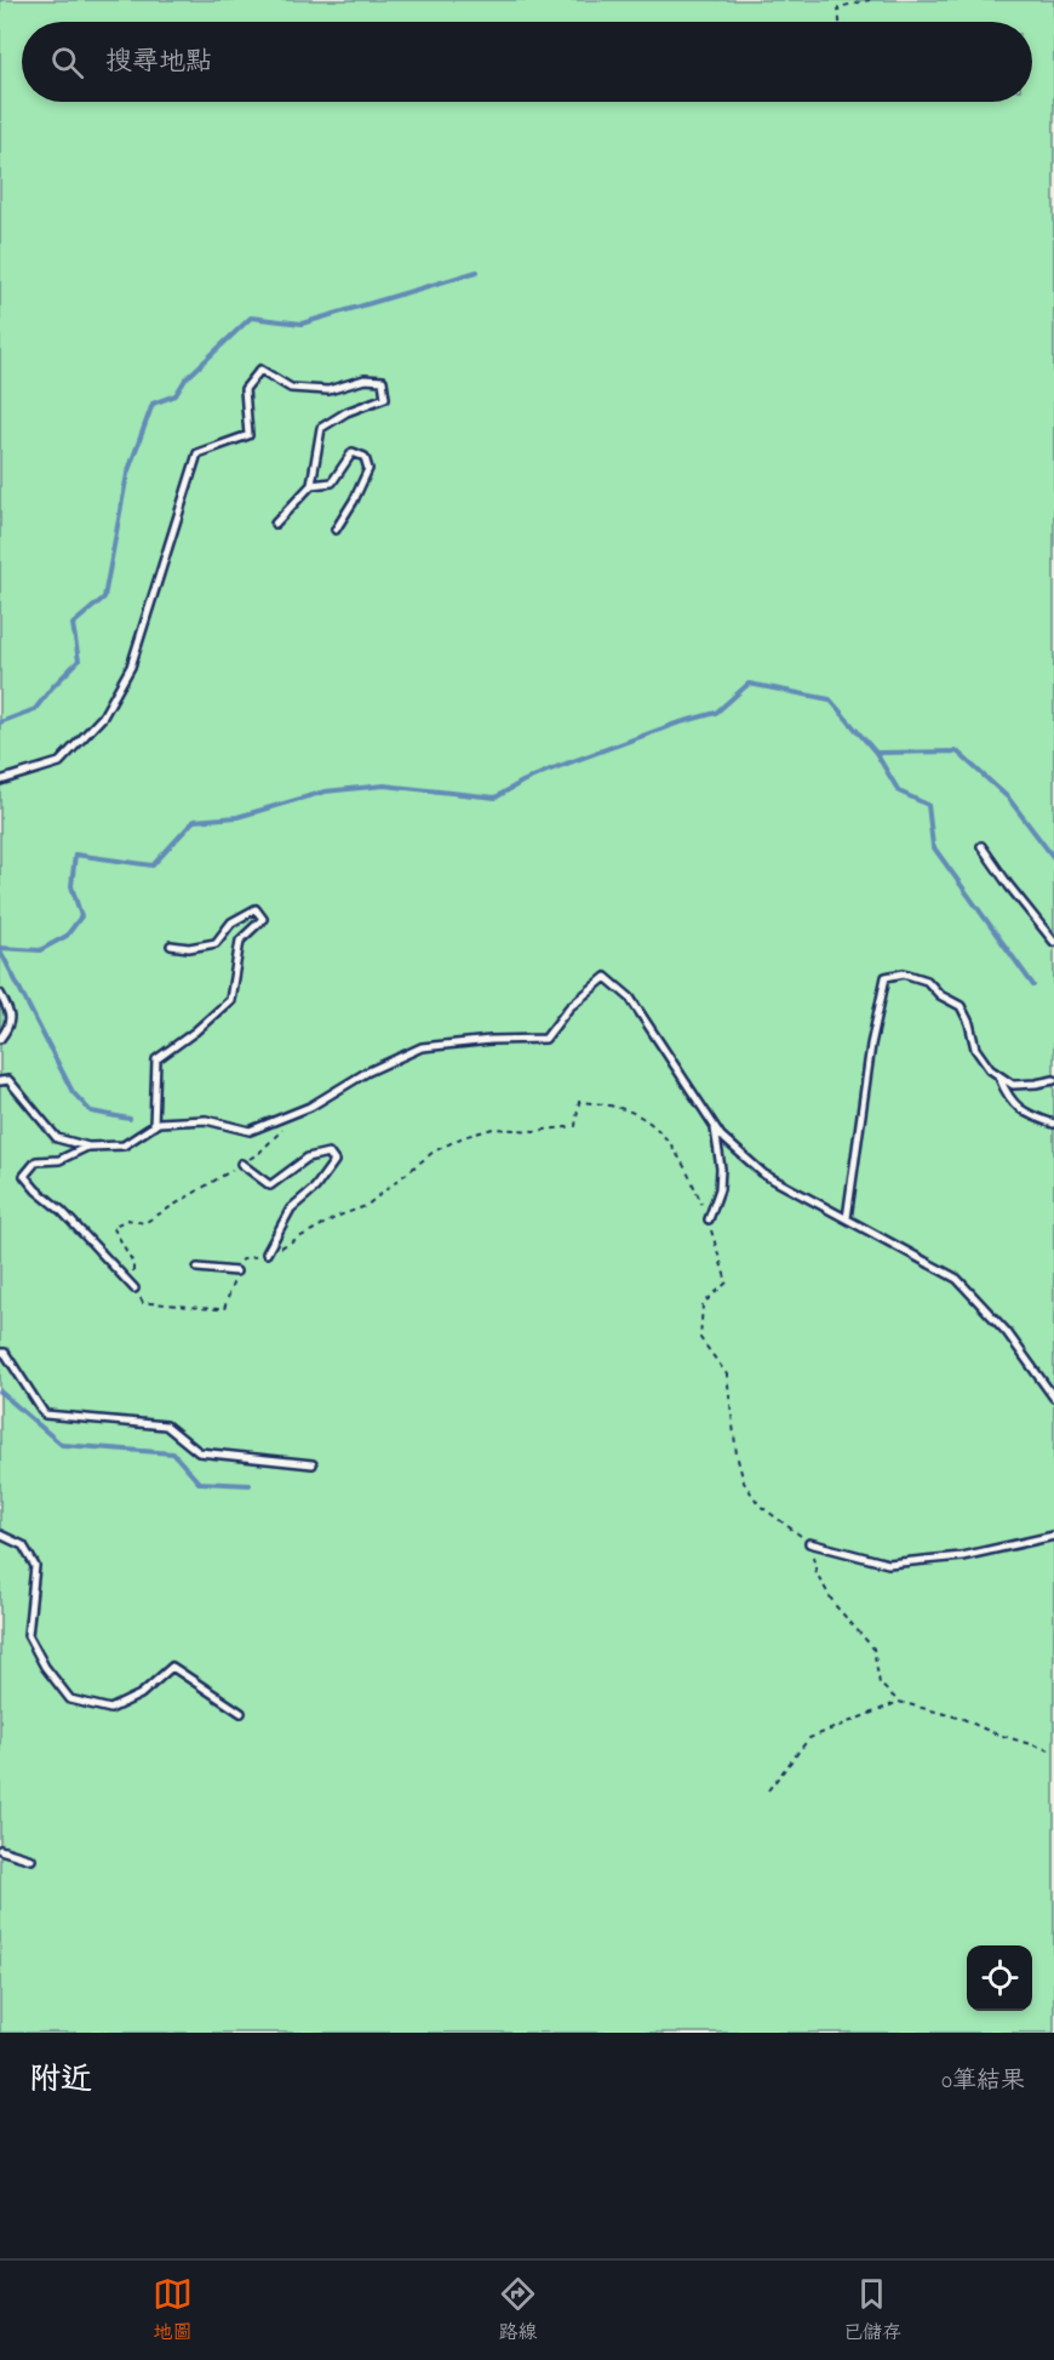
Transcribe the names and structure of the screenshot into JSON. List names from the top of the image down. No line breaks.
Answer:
{"page":{"search":"搜尋地點","heading":["附近","0筆結果"],"nav":["地圖","路線","已儲存"]}}
